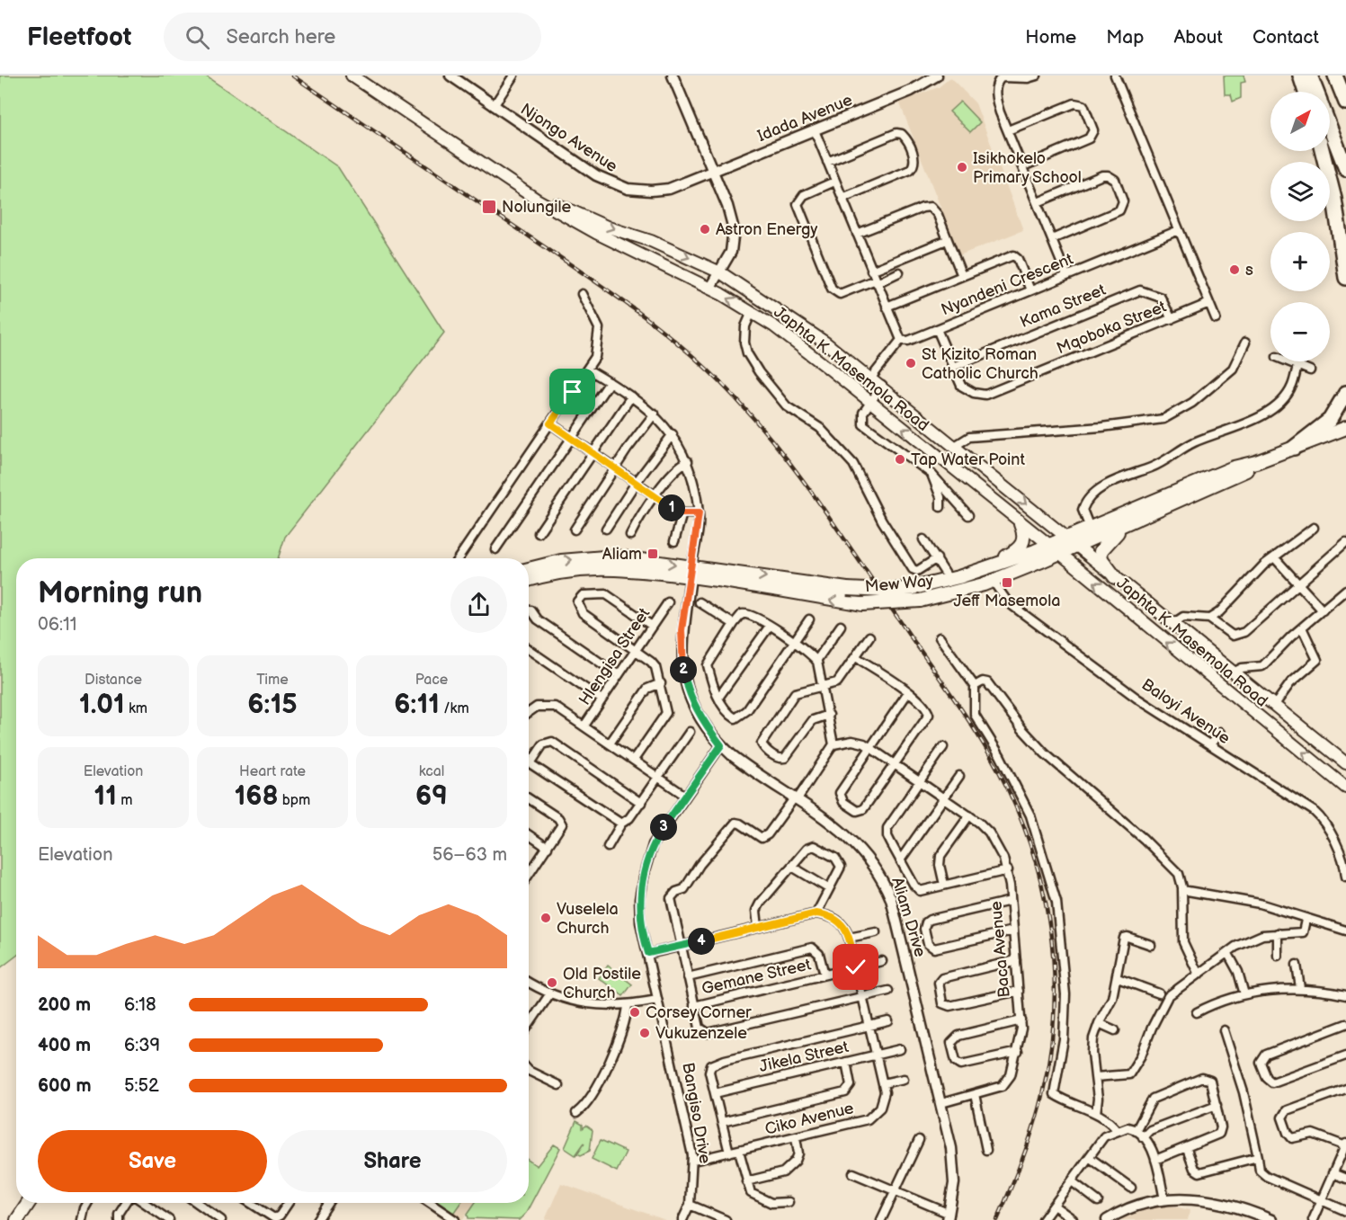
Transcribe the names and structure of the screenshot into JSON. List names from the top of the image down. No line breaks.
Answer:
{"streets":{"main road":["Japhta K. Masemola Road","Mew Way"],"street":["Idada Avenue","Njongo Avenue","Nyandeni Crescent","Kama Street","Mqoboka Street","Hlengisa Street","Baloyi Avenue","Aliam Drive","Baca Avenue","Gemane Street","Jikela Street","Bangiso Drive","Ciko Avenue"]},"crossings":[["Idada Avenue","Njongo Avenue"],["Nyandeni Crescent","Mqoboka Street"],["Kama Street","Mqoboka Street"],["Japhta K. Masemola Road","Mew Way"],["Mew Way","Baloyi Avenue"],["Mew Way","Aliam Drive"],["Aliam Drive","Baca Avenue"],["Aliam Drive","Bangiso Drive"],["Gemane Street","Ciko Avenue"],["Jikela Street","Ciko Avenue"],["Bangiso Drive","Ciko Avenue"]],"places":{"other":["Isikhokelo Primary School","Astron Energy","s","St Kizito Roman Catholic Church","Tap Water Point","Vuselela Church","Old Postile Church","Corsey Corner","Vukuzenzele"],"transit":["Nolungile","Aliam","Jeff Masemola"]},"north":"top right","page":{"header":"Fleetfoot","search":"Search here","nav":["Home","Map","About","Contact"],"map_buttons":["+","−"],"pins":["1","2","3","4"],"heading":["Morning run","06:11"],"stats":[["Distance","1.01 km"],["Time","6:15"],["Pace","6:11 /km"],["Elevation","11 m"],["Heart rate","168 bpm"],["kcal","69"]],"chart":["Elevation","56–63 m"],"list":[{"name":"200 m","note":"6:18"},{"name":"400 m","note":"6:39"},{"name":"600 m","note":"5:52"}],"buttons":["Save","Share"]}}
